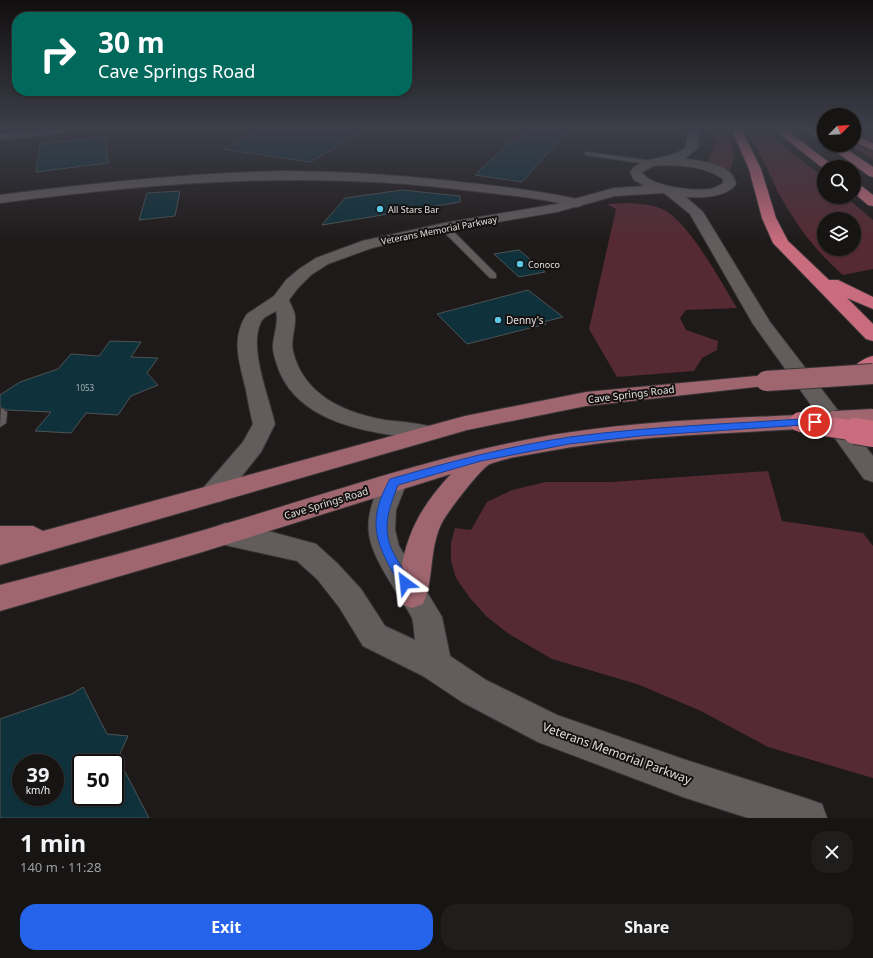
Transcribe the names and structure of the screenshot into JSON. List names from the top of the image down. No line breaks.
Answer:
{"streets":{"main road":["Veterans Memorial Parkway","Cave Springs Road"]},"crossings":[["Veterans Memorial Parkway","Cave Springs Road"]],"places":["All Stars Bar","Conoco","Denny's"],"house_numbers":["1053"],"north":"top right","page":{"turn":["30 m","Cave Springs Road"],"speed":"39 km/h","limit":"50","heading":["1 min","140 m · 11:28"],"buttons":["Exit","Share"]}}
